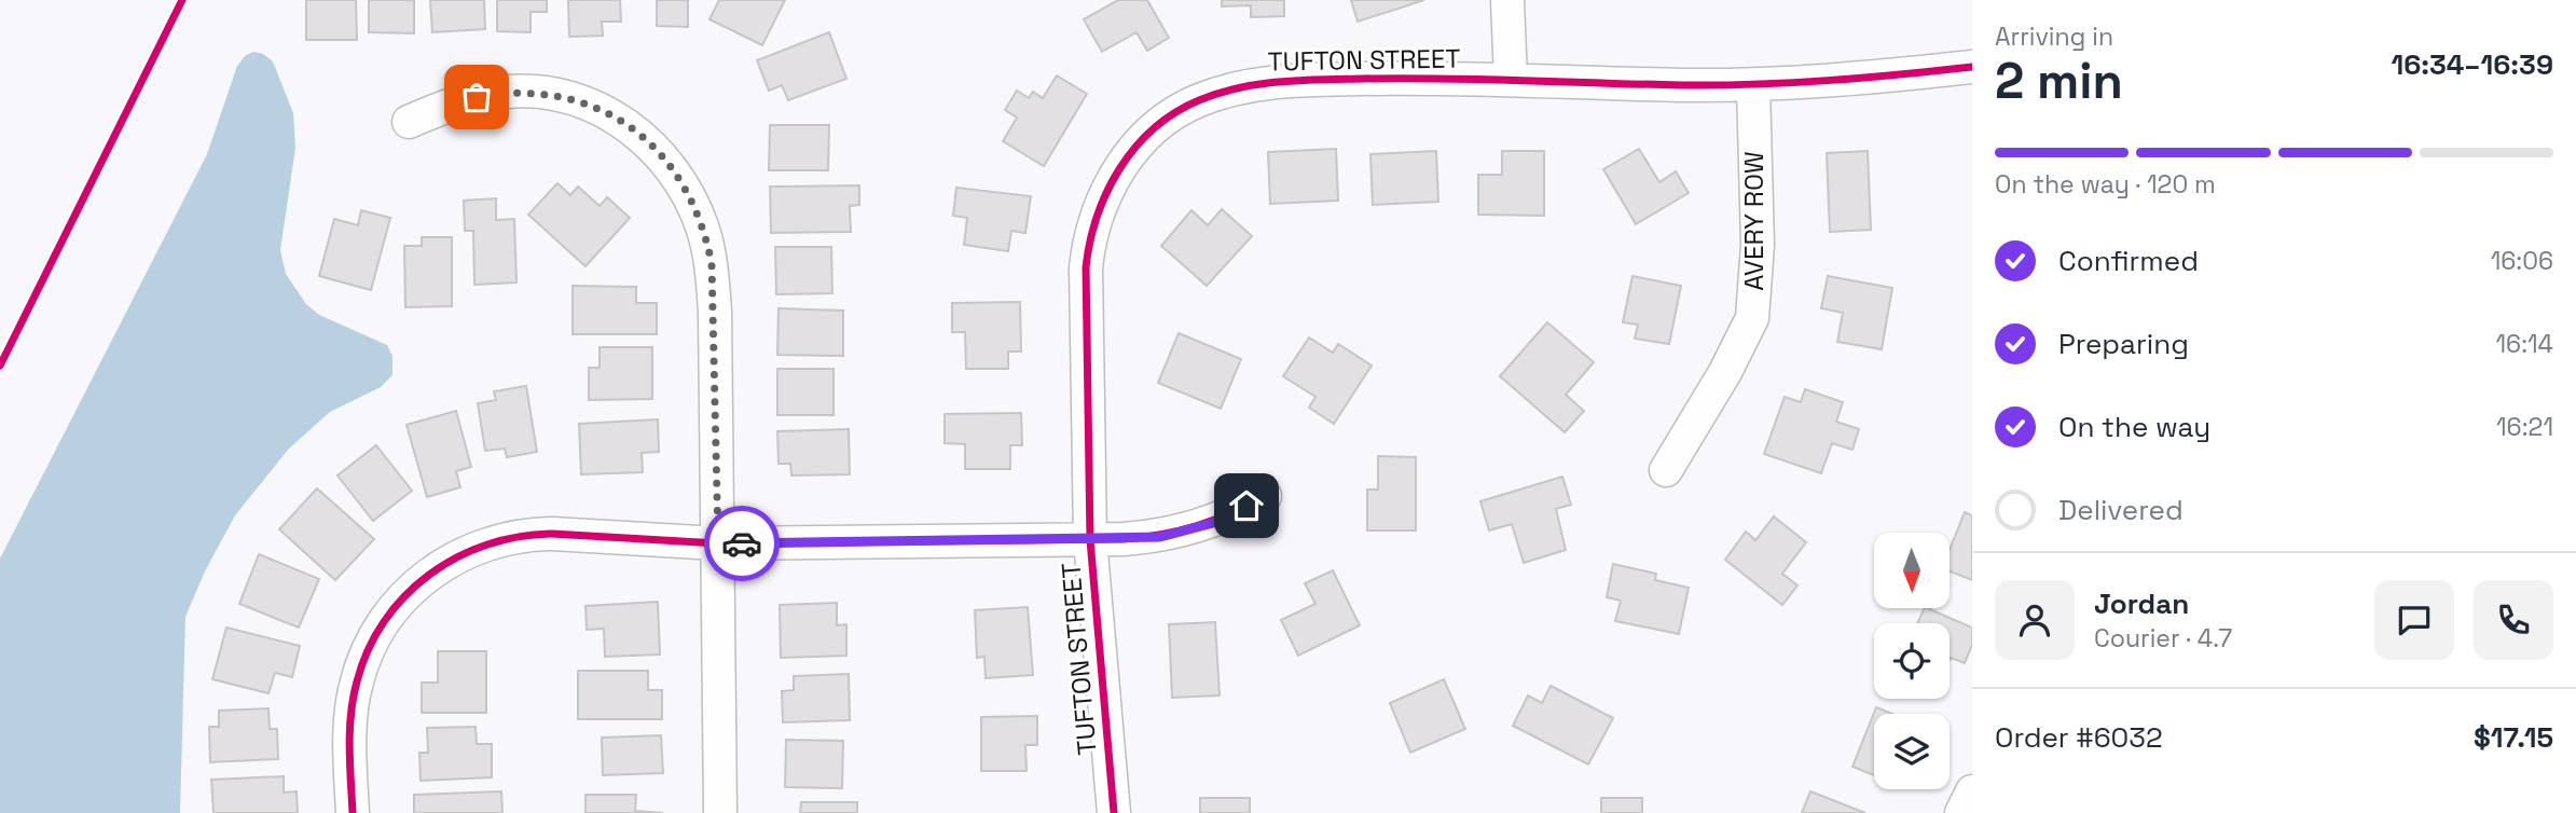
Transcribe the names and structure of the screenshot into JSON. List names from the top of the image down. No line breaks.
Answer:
{"streets":{"street":["TUFTON STREET","AVERY ROW"]},"crossings":[["TUFTON STREET","AVERY ROW"]],"north":"bottom","page":{"heading":["2 min","Arriving in","16:34–16:39"],"panel":["Jordan","Courier · 4.7","Order #6032","$17.15"],"bar":"On the way · 120 m","list":[["Confirmed","16:06"],["Preparing","16:14"],["On the way","16:21"],"Delivered"]}}
